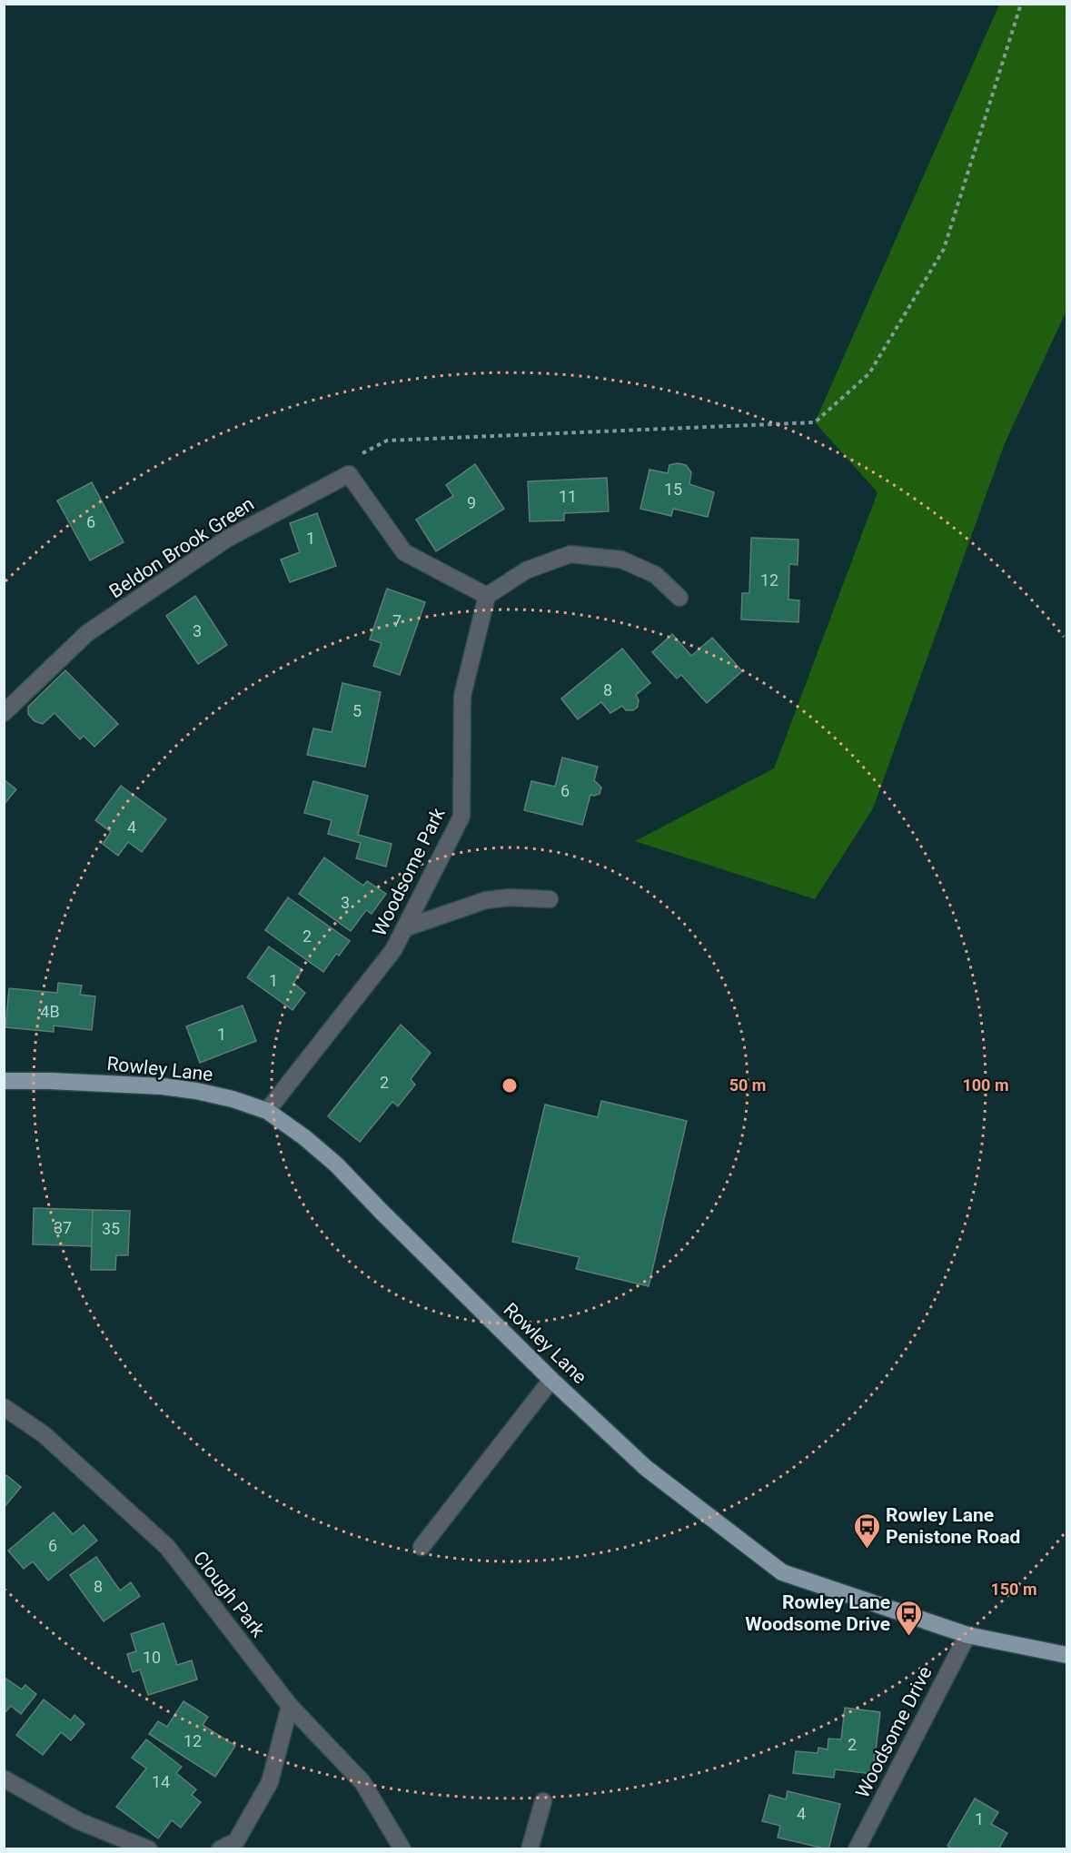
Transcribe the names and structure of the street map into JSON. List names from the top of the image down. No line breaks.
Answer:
{"streets":{"main road":["Rowley Lane"],"street":["Beldon Brook Green","Woodsome Park","Clough Park","Woodsome Drive"]},"crossings":[["Beldon Brook Green","Woodsome Park"],["Woodsome Park","Rowley Lane"],["Rowley Lane","Woodsome Drive"]],"places":{"bus stop":["Rowley Lane Penistone Road","Rowley Lane Woodsome Drive"]},"house_numbers":["15","11","9","6","1","12","7","3","8","5","6","4","3","2","1","4B","1","2","37","35","6","8","10","12","2","14","4","1"],"rings":["50 m","100 m","150 m"]}
